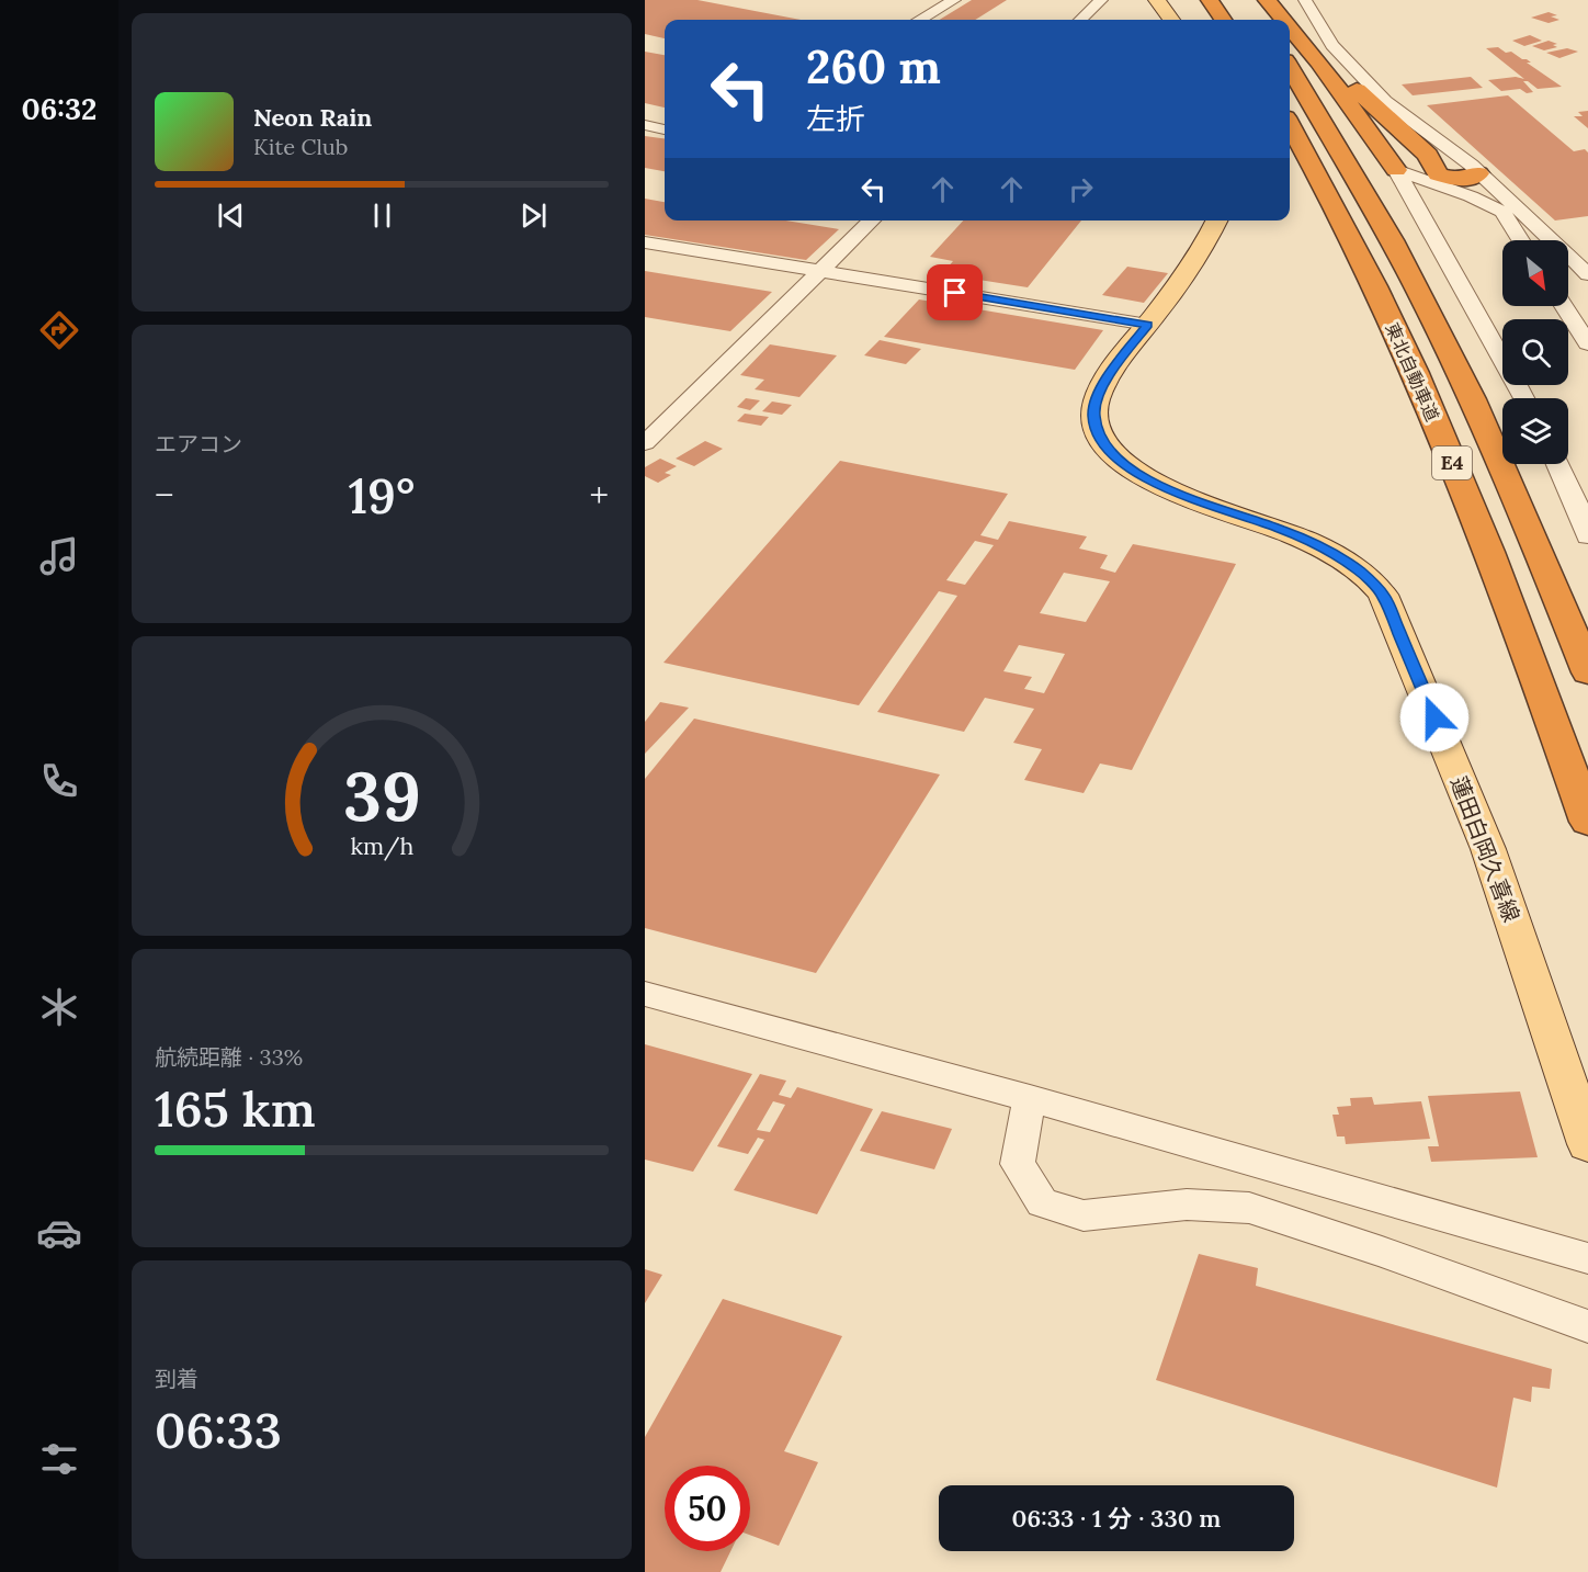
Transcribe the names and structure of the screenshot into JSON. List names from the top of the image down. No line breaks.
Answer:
{"streets":{"highway":["東北自動車道","E4"],"main road":["蓮田白岡久喜線"]},"north":"bottom right","page":{"tabs":"06:32","turn":["260 m","左折"],"song":["Neon Rain","Kite Club"],"tile":["エアコン",["航続距離 · 33%","165 km"],["到着","06:33"]],"heat":["−","19°","+"],"limit":"50","trip":"06:33 · 1 分 · 330 m","gauge":["39","km/h"]}}
